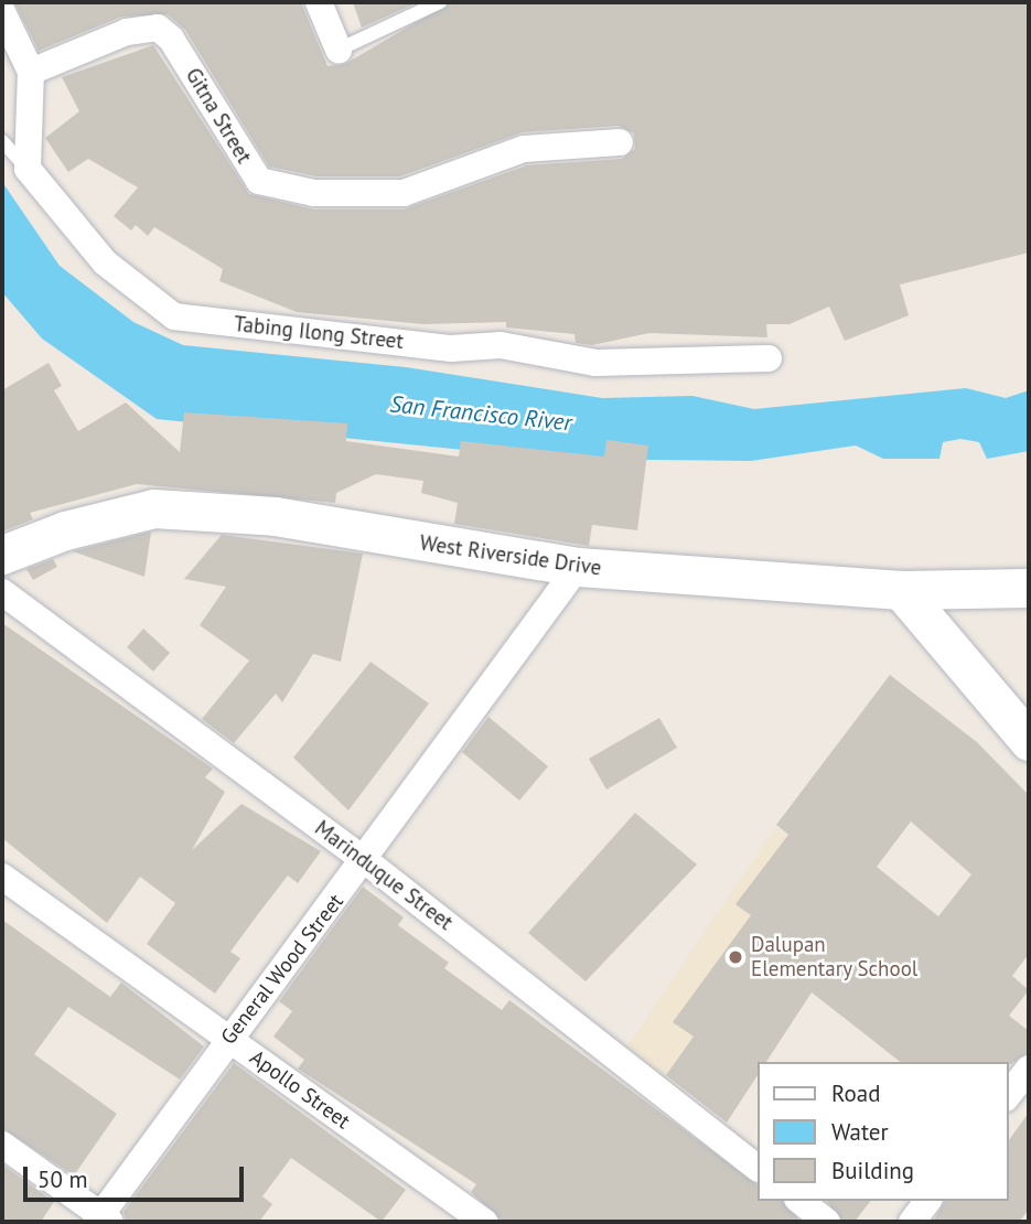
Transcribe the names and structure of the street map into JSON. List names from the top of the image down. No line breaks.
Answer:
{"streets":{"street":["Gitna Street","Tabing Ilong Street","West Riverside Drive","Marinduque Street","General Wood Street","Apollo Street"]},"crossings":[["West Riverside Drive","General Wood Street"],["Marinduque Street","General Wood Street"],["General Wood Street","Apollo Street"]],"water":["San Francisco River"],"places":["Dalupan Elementary School"],"legend":["Road","Water","Building"],"scale_bar":"50 m"}
